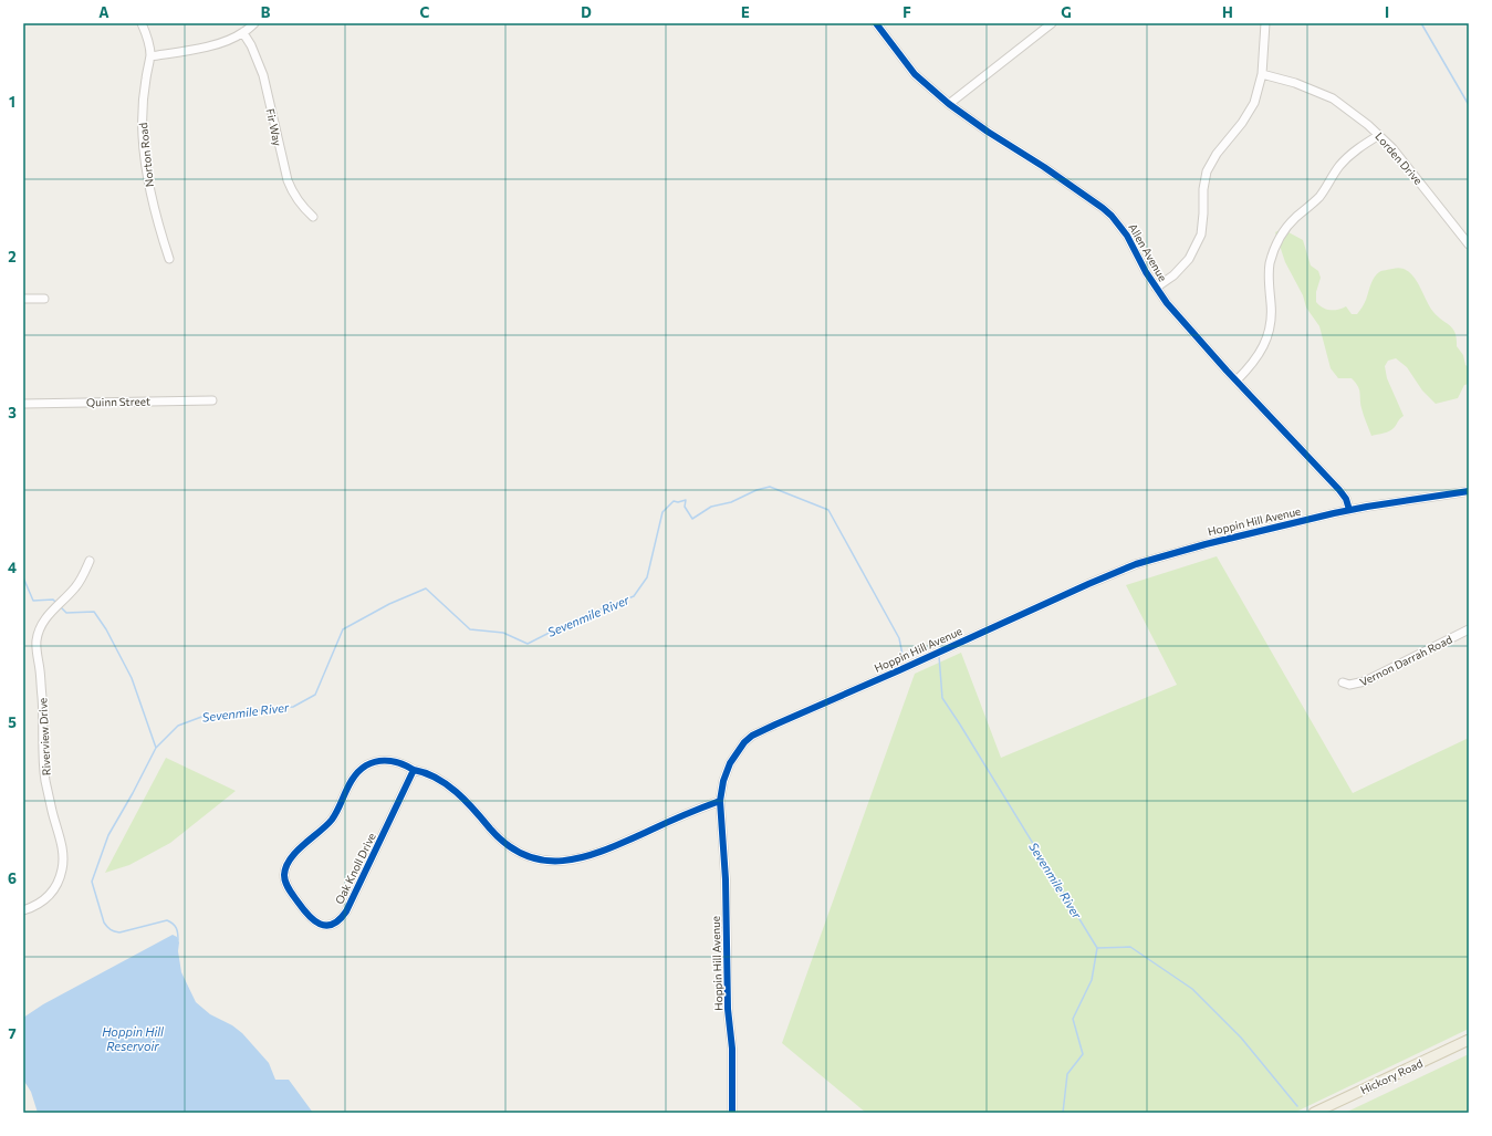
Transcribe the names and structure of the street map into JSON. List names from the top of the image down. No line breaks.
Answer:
{"streets":{"main road":["Hickory Road"],"street":["Fir Way","Norton Road","Lorden Drive","Allen Avenue","Quinn Street","Hoppin Hill Avenue","Vernon Darrah Road","Riverview Drive","Oak Knoll Drive"]},"crossings":[["Allen Avenue","Hoppin Hill Avenue"],["Hoppin Hill Avenue","Oak Knoll Drive"]],"water":["Sevenmile River","Hoppin Hill Reservoir"],"grid":{"columns":["A","B","C","D","E","F","G","H","I"],"rows":["1","2","3","4","5","6","7"]}}
